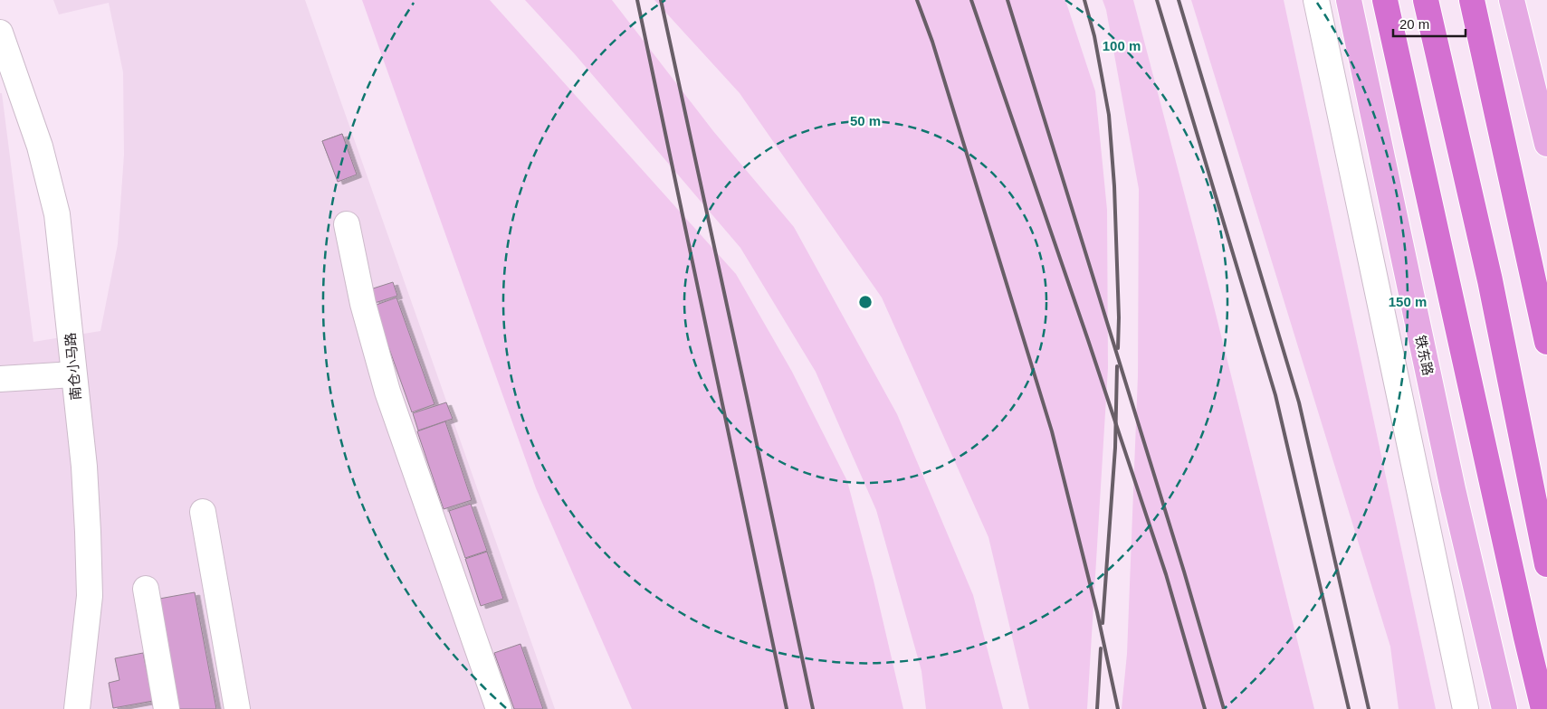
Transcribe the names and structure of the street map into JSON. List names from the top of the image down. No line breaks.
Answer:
{"streets":{"main road":["铁东路"],"street":["南仓小马路"]},"scale_bar":"20 m","rings":["100 m","50 m","150 m"]}
